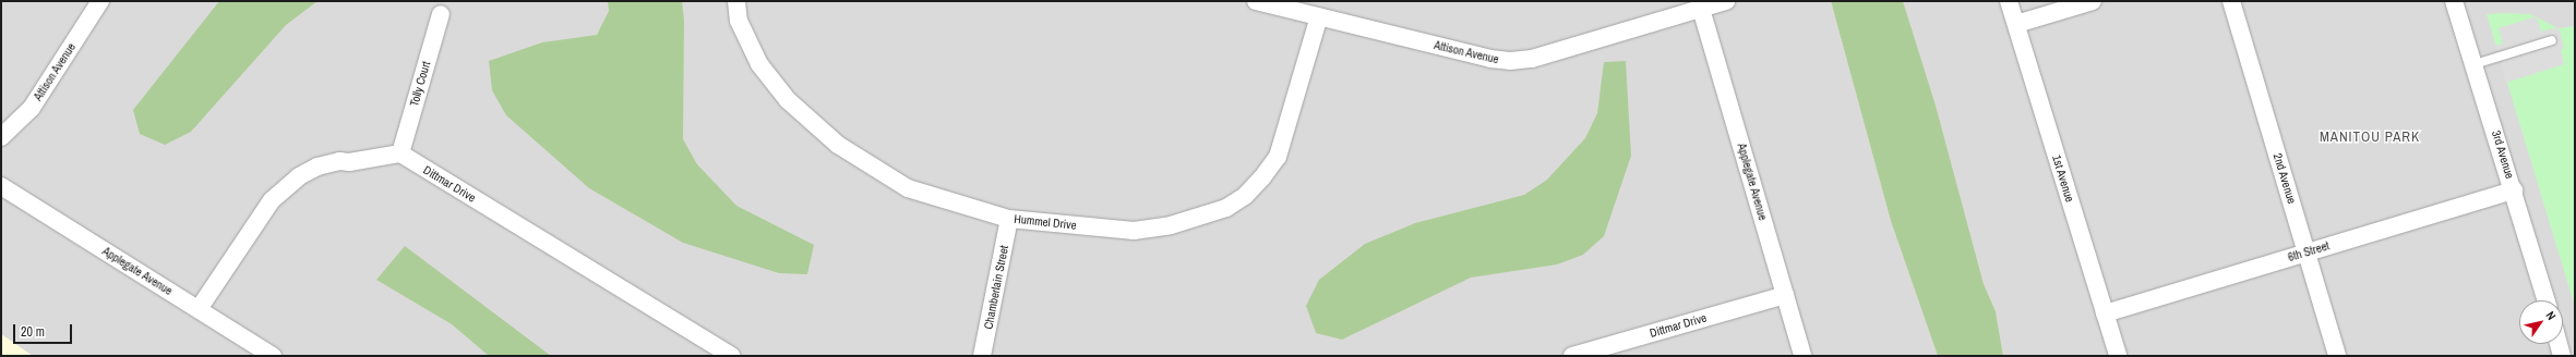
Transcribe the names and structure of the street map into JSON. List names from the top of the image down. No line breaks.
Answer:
{"streets":{"street":["Attison Avenue","Tolly Court","3rd Avenue","1st Avenue","2nd Avenue","Applegate Avenue","Dittmar Drive","Hummel Drive","6th Street","Chamberlain Street"]},"crossings":[["Attison Avenue","Applegate Avenue"],["Attison Avenue","Hummel Drive"],["Tolly Court","Dittmar Drive"],["3rd Avenue","6th Street"],["1st Avenue","6th Street"],["2nd Avenue","6th Street"],["Applegate Avenue","Dittmar Drive"],["Hummel Drive","Chamberlain Street"]],"districts":["MANITOU PARK"],"scale_bar":"20 m","north":"top right"}
